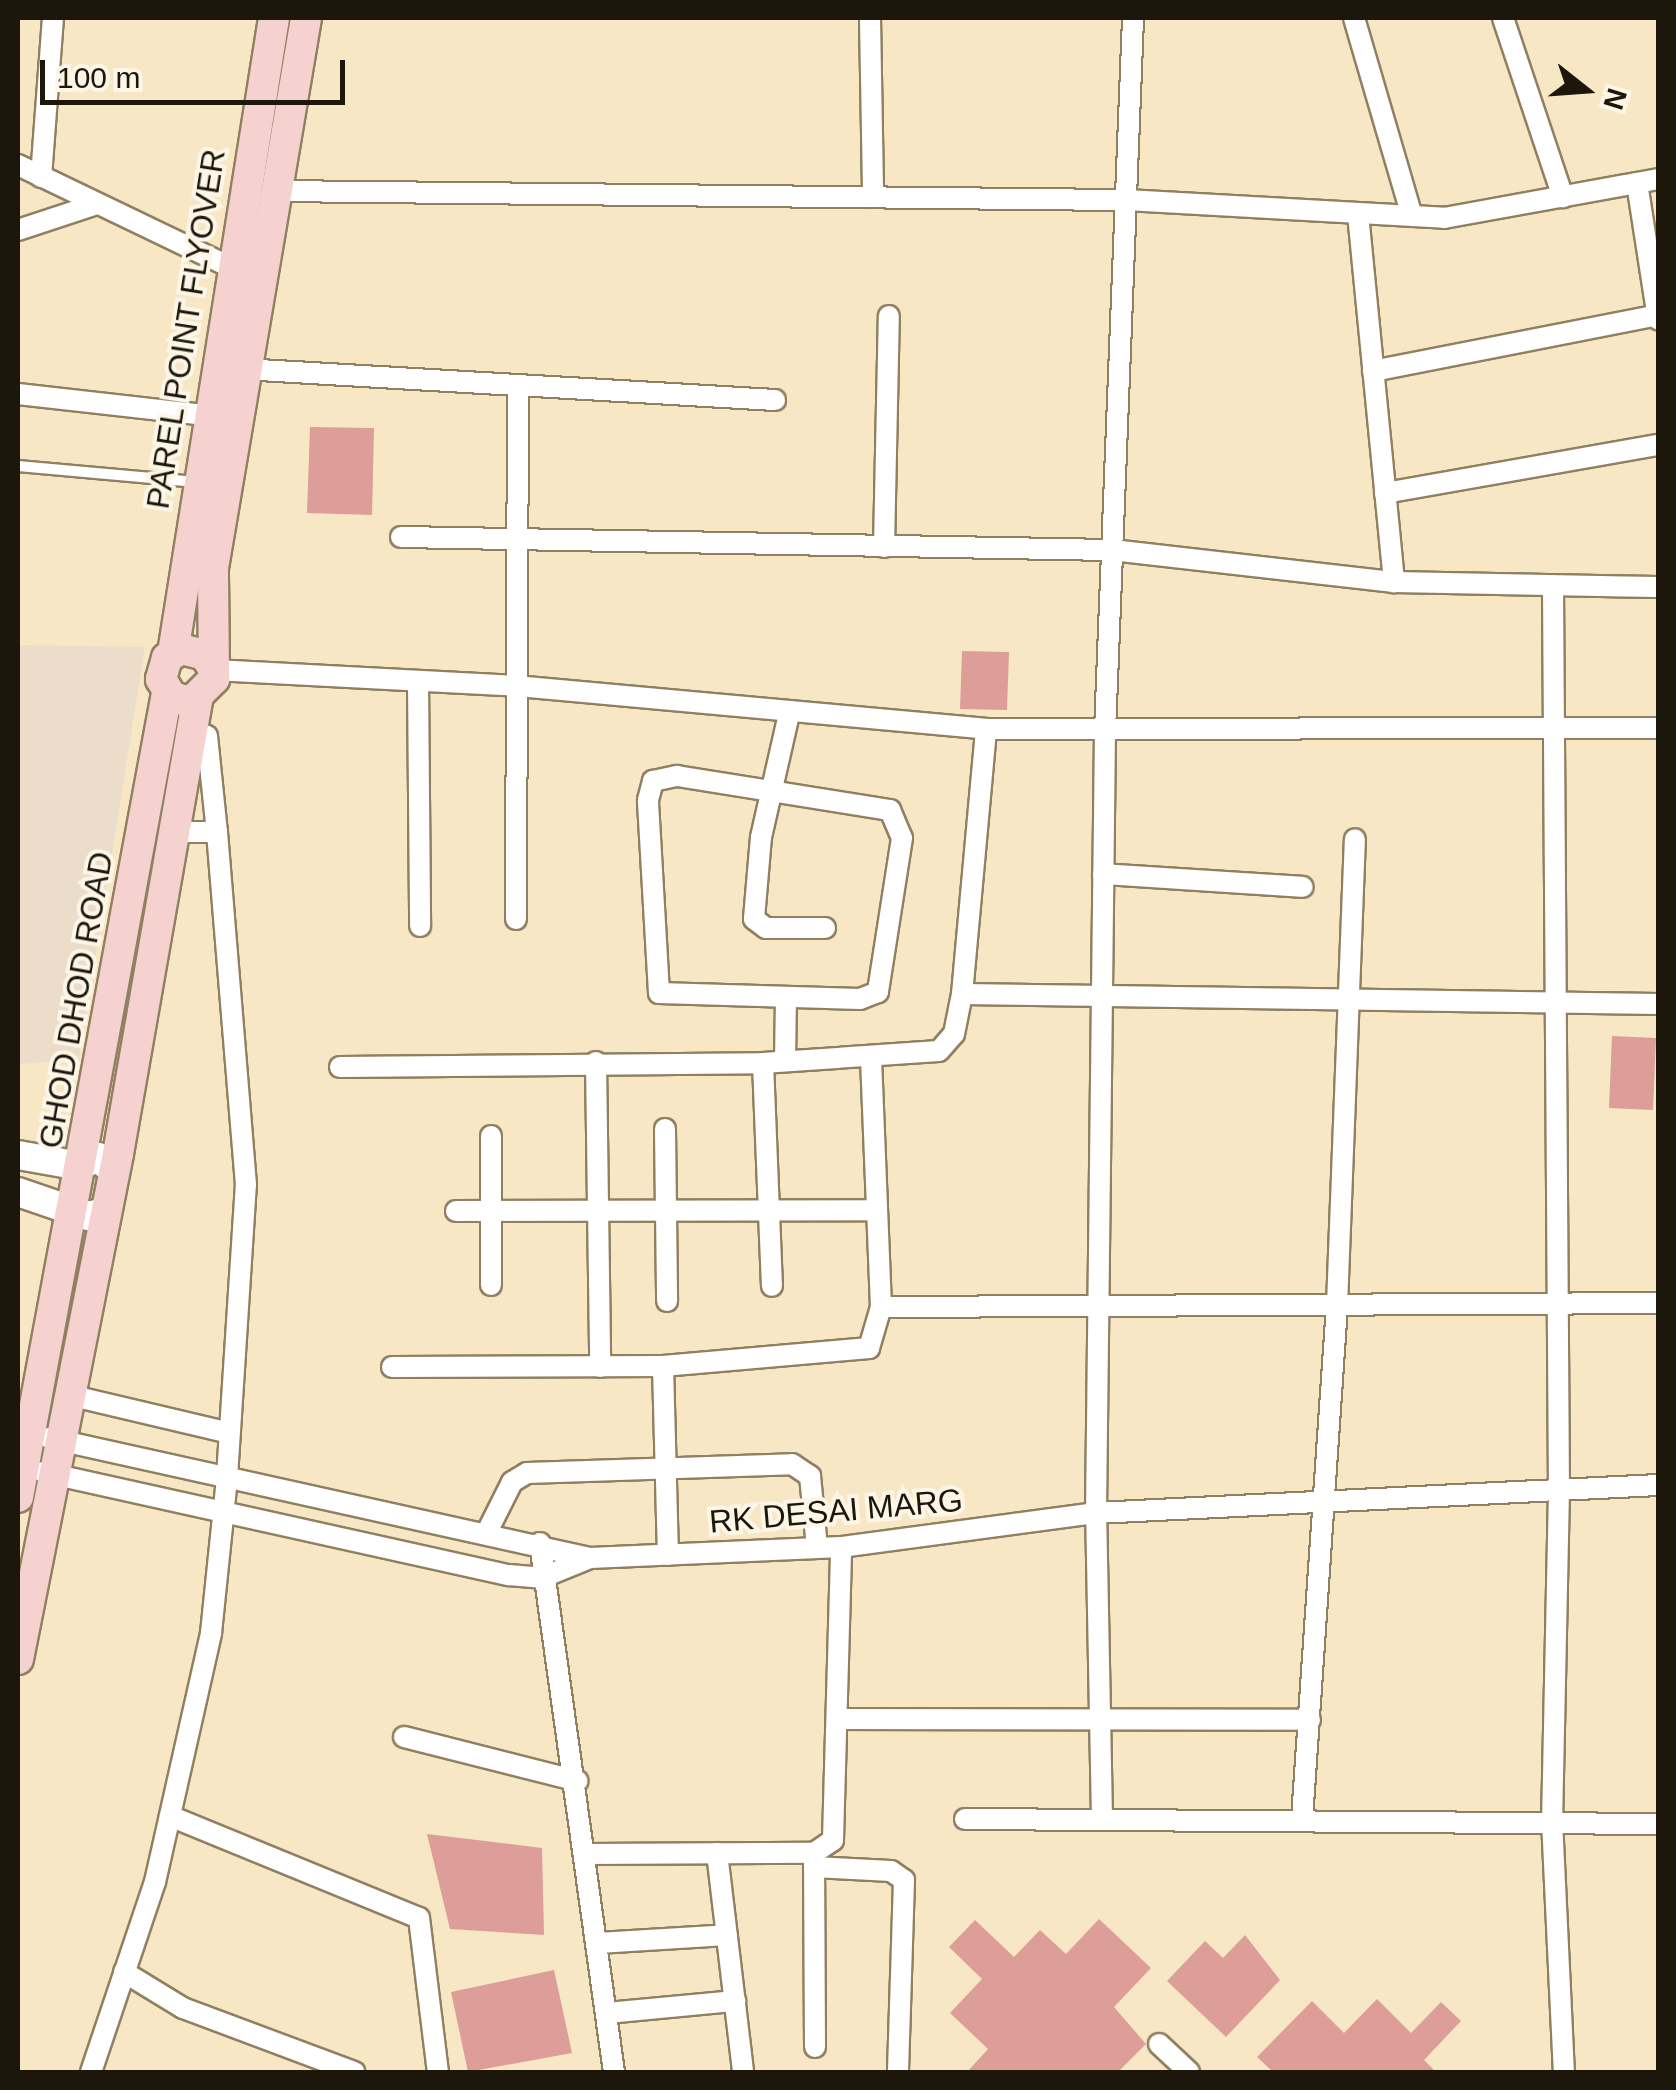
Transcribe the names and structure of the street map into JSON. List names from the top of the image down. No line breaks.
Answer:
{"streets":{"main road":["PAREL POINT FLYOVER","GHOD DHOD ROAD"],"street":["RK DESAI MARG"]},"crossings":[["PAREL POINT FLYOVER","GHOD DHOD ROAD"],["GHOD DHOD ROAD","RK DESAI MARG"]],"scale_bar":"100 m","north":"right"}
